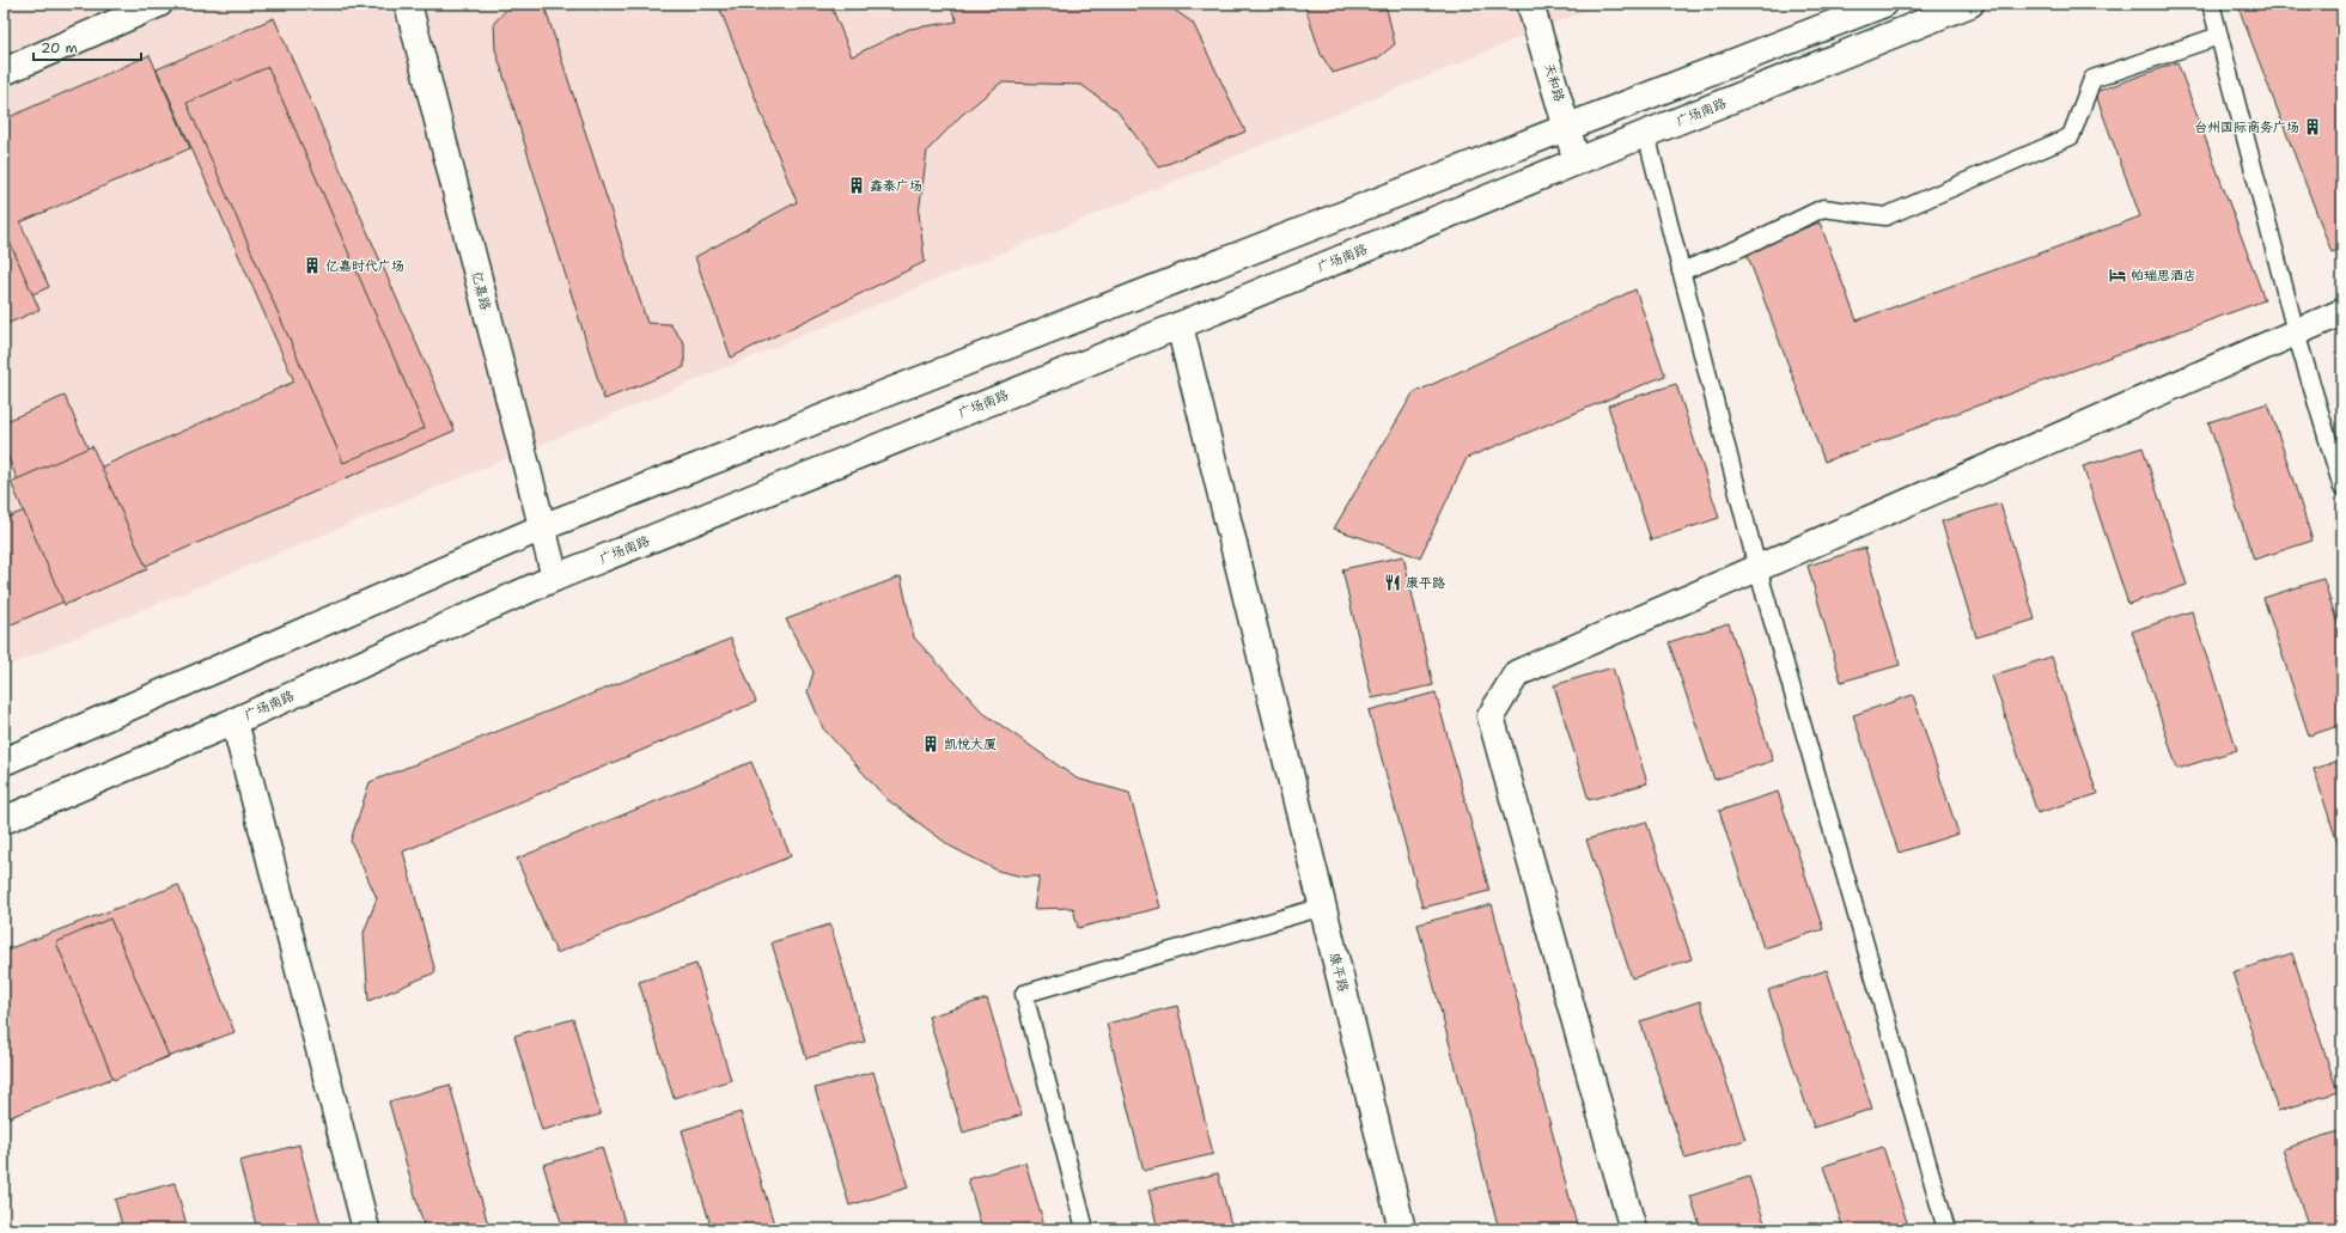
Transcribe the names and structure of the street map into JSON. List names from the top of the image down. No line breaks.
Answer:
{"streets":{"main road":["天和路","广场南路","亿嘉路","康平路"]},"crossings":[["天和路","广场南路"],["广场南路","亿嘉路"],["广场南路","康平路"]],"places":{"building":["台州国际商务广场","鑫泰广场","亿嘉时代广场","凯悦大厦"],"hotel":["帕瑞思酒店"],"restaurant":["康平路"]},"scale_bar":"20 m"}
